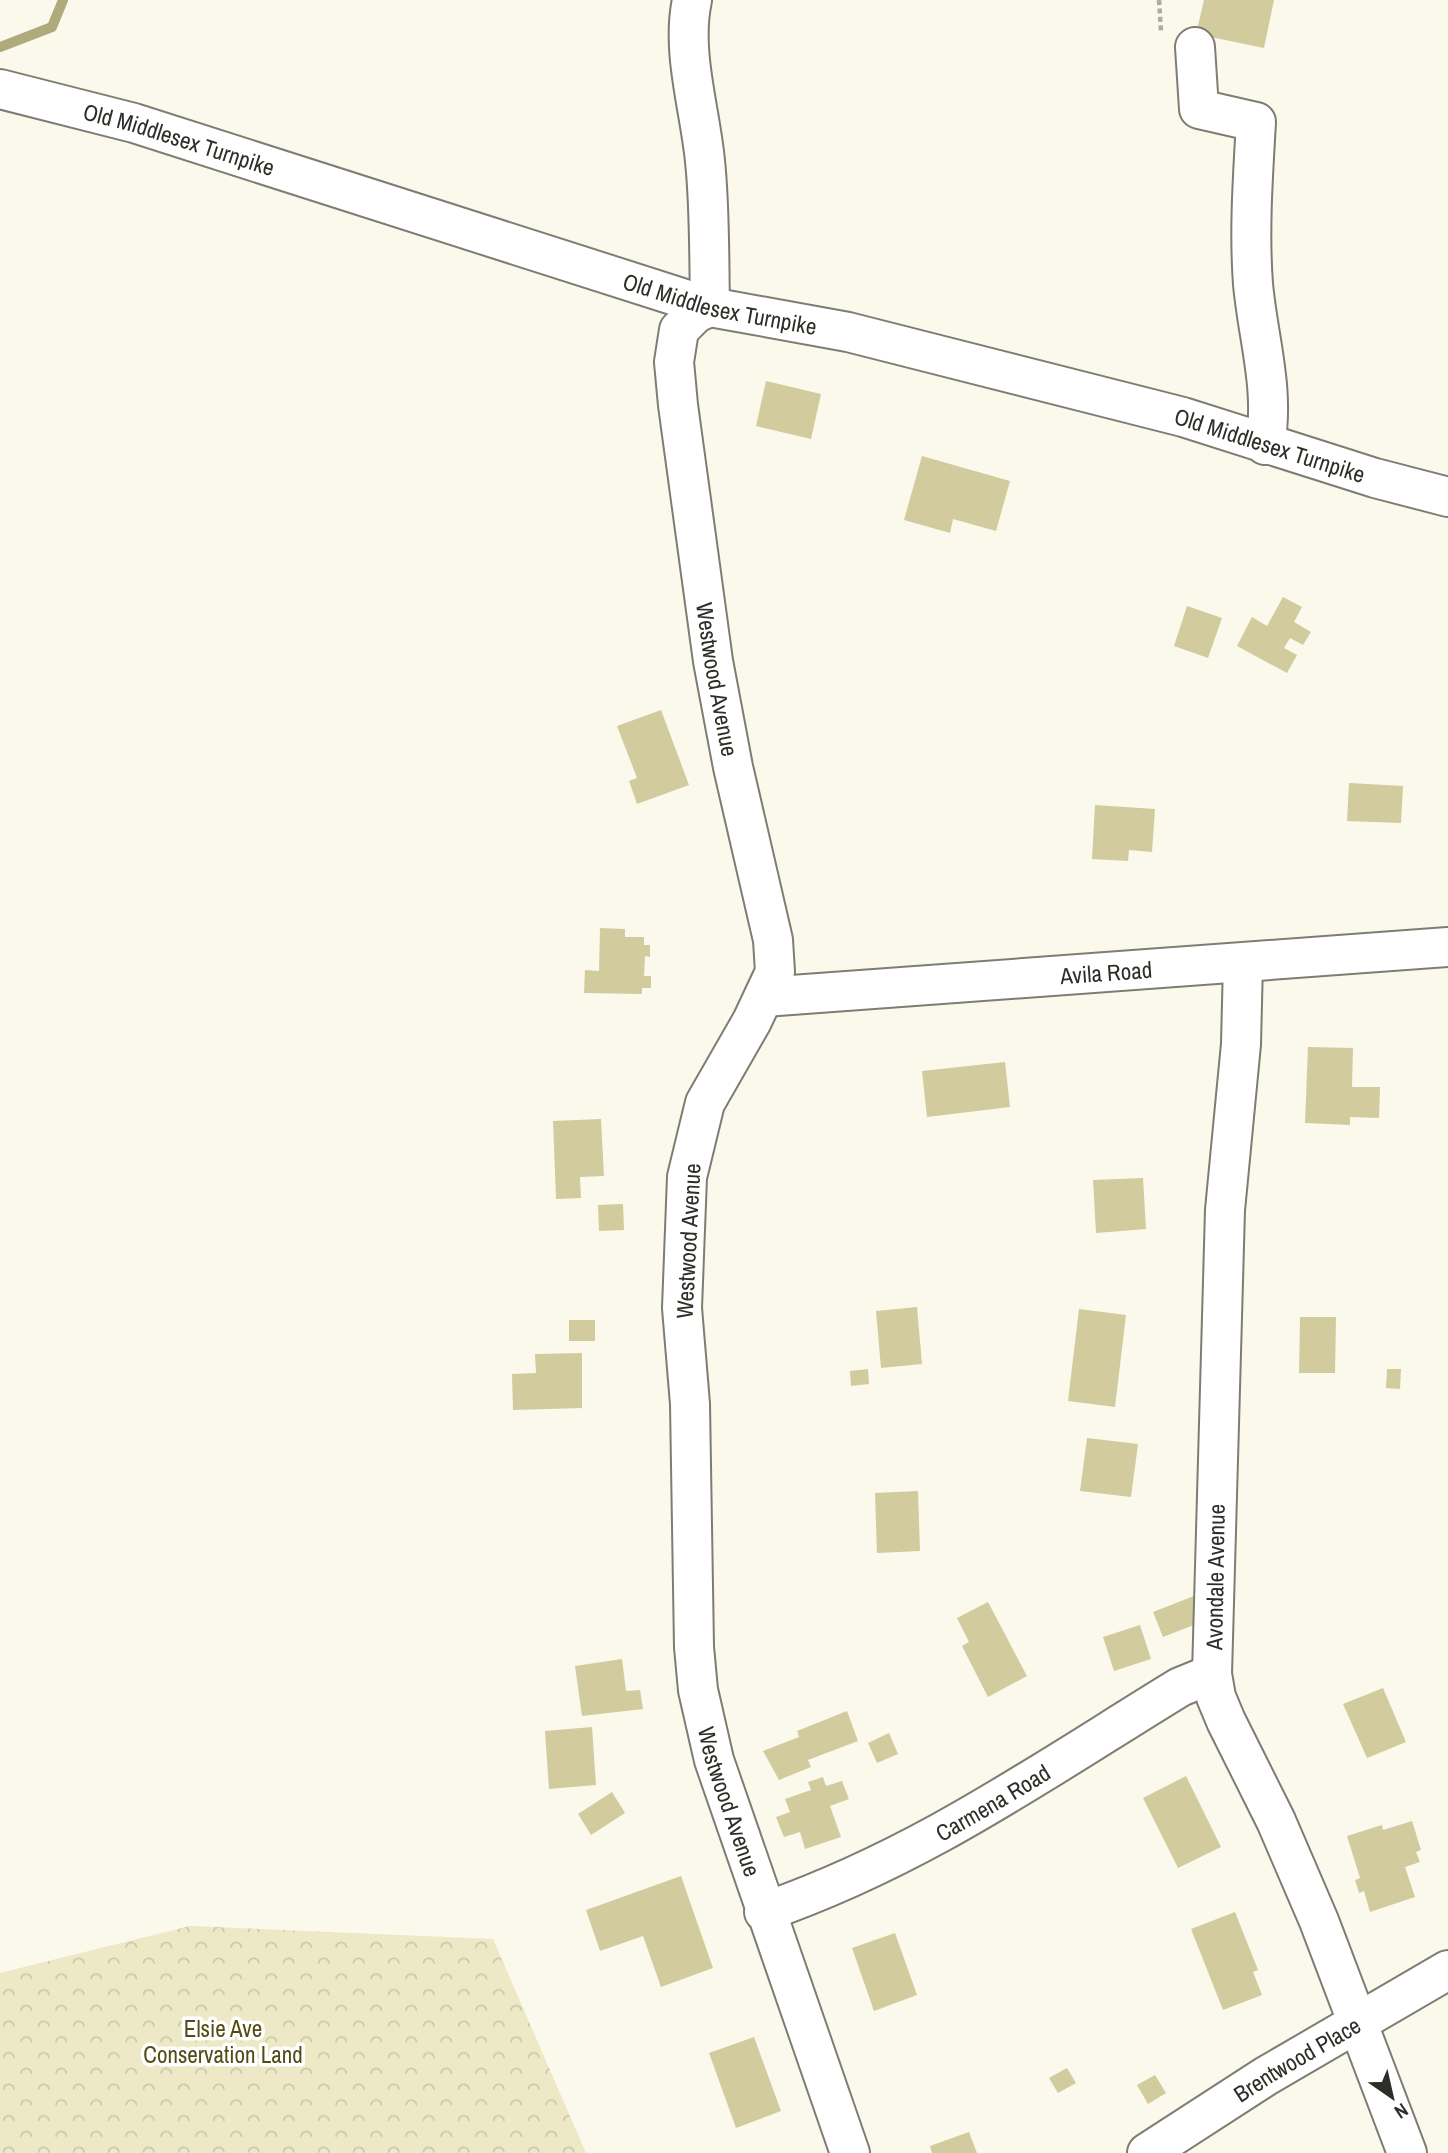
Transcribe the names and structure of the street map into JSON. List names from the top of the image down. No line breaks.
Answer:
{"streets":{"street":["Old Middlesex Turnpike","Westwood Avenue","Avila Road","Avondale Avenue","Carmena Road","Brentwood Place"]},"crossings":[["Old Middlesex Turnpike","Westwood Avenue"],["Westwood Avenue","Avila Road"],["Westwood Avenue","Carmena Road"],["Avila Road","Avondale Avenue"],["Avondale Avenue","Carmena Road"],["Avondale Avenue","Brentwood Place"]],"parks":["Elsie Ave Conservation Land"],"north":"bottom right"}
